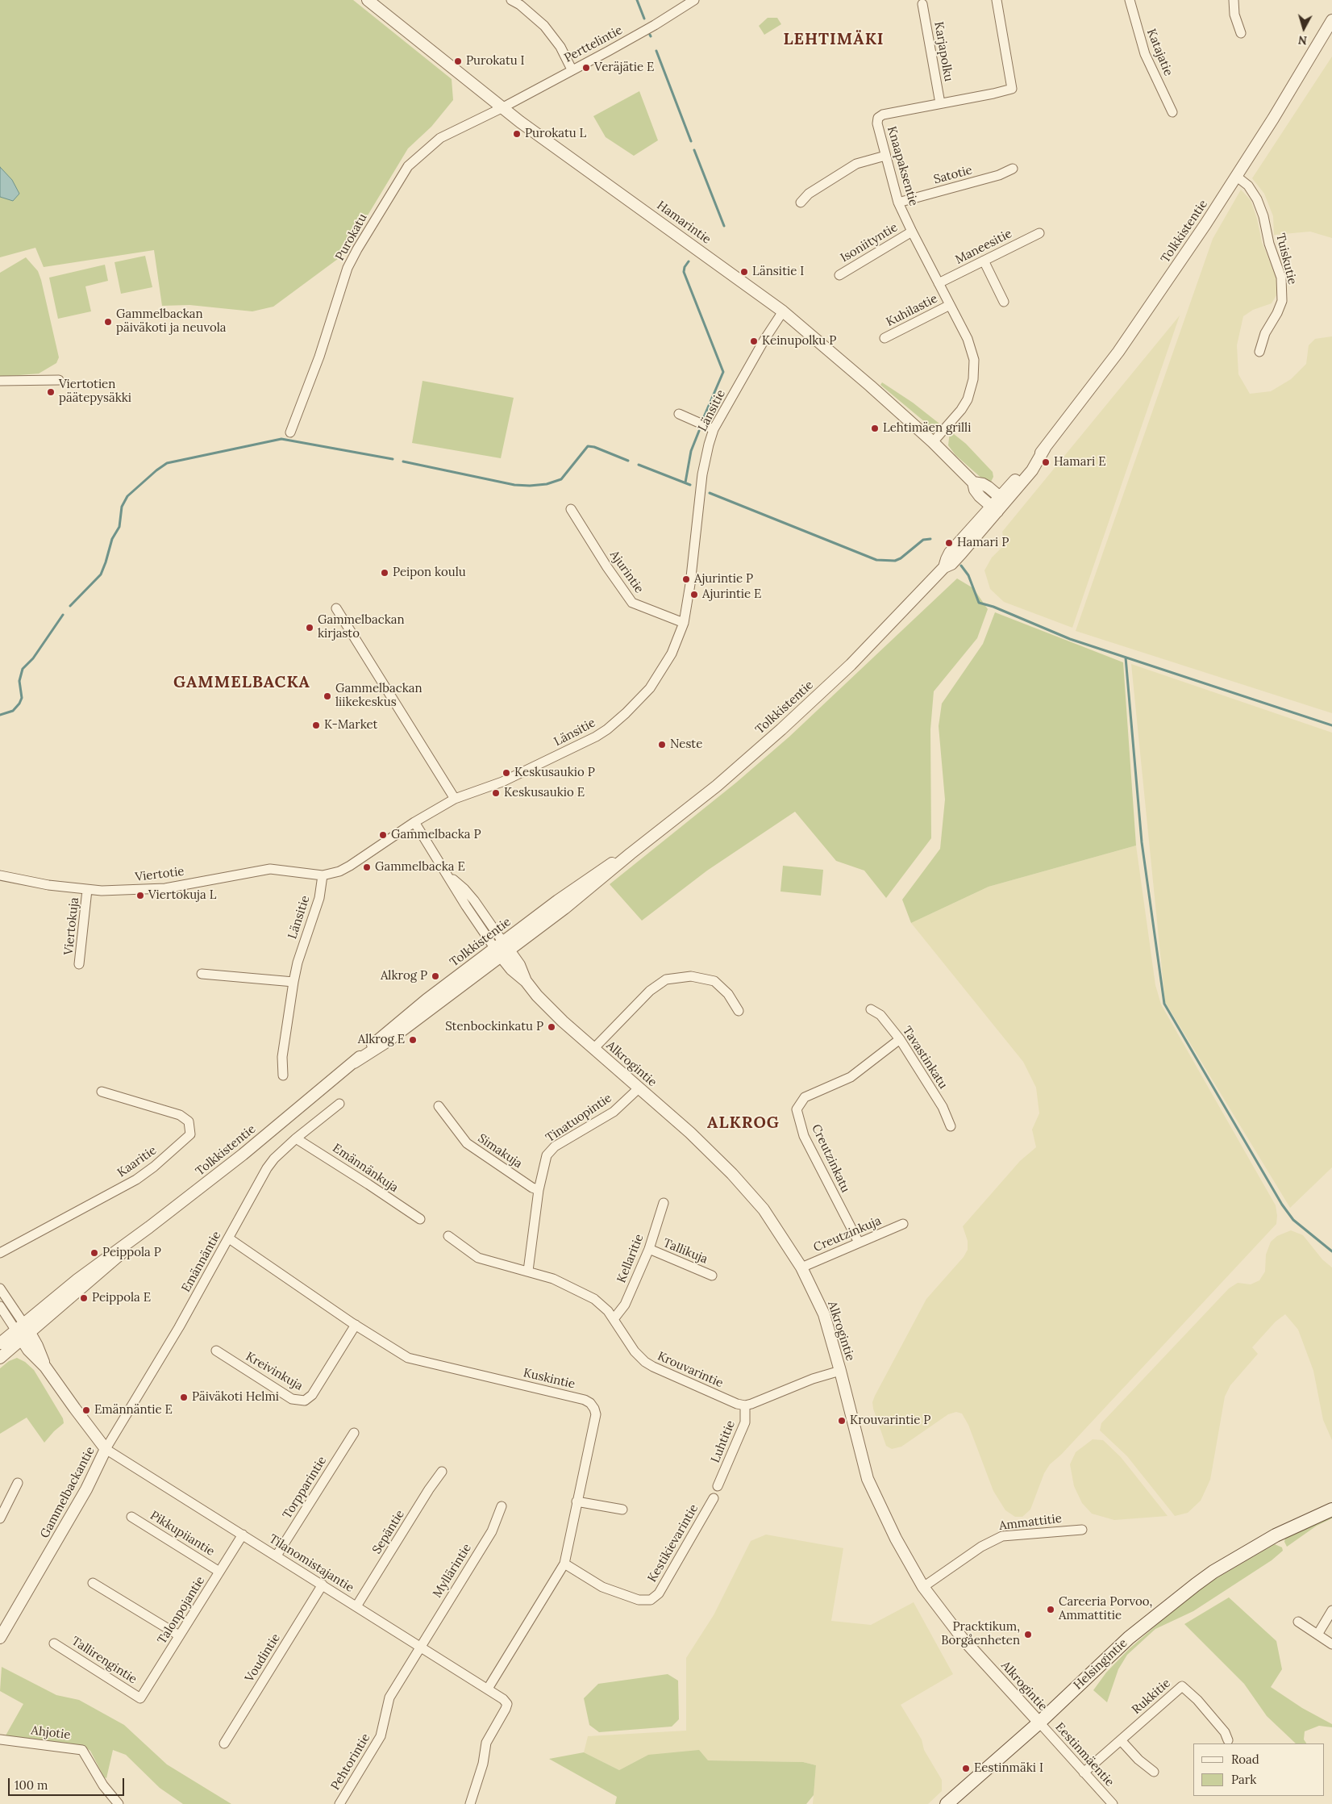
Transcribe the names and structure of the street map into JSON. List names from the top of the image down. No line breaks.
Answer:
{"streets":{"main road":["Helsingintie"],"street":["Perttelintie","Karjapolku","Katajatie","Knaapaksentie","Satotie","Hamarintie","Tolkkistentie","Purokatu","Isoniityntie","Maneesitie","Tuiskutie","Kuhilastie","Länsitie","Ajurintie","Viertotie","Viertokuja","Tavastinkatu","Alkrogintie","Tinatuopintie","Simakuja","Creutzinkatu","Kaaritie","Emännänkuja","Creutzinkuja","Tallikuja","Kellaritie","Emännäntie","Krouvarintie","Kreivinkuja","Kuskintie","Luhtitie","Torpparintie","Gammelbackantie","Ammattitie","Sepäntie","Pikkupiiantie","Kestikievarintie","Tilanomistajantie","Myllärintie","Talonpojantie","Voudintie","Tallirengintie","Rukkitie","Ahjotie","Eestinmäentie","Pehtorintie"]},"crossings":[["Perttelintie","Hamarintie"],["Perttelintie","Purokatu"],["Karjapolku","Knaapaksentie"],["Knaapaksentie","Satotie"],["Knaapaksentie","Hamarintie"],["Knaapaksentie","Isoniityntie"],["Knaapaksentie","Maneesitie"],["Knaapaksentie","Kuhilastie"],["Hamarintie","Tolkkistentie"],["Hamarintie","Purokatu"],["Hamarintie","Länsitie"],["Tolkkistentie","Tuiskutie"],["Tolkkistentie","Alkrogintie"],["Tolkkistentie","Gammelbackantie"],["Länsitie","Ajurintie"],["Länsitie","Viertotie"],["Viertotie","Viertokuja"],["Tavastinkatu","Creutzinkatu"],["Alkrogintie","Tinatuopintie"],["Alkrogintie","Creutzinkuja"],["Alkrogintie","Ammattitie"],["Alkrogintie","Helsingintie"],["Alkrogintie","Eestinmäentie"],["Tinatuopintie","Simakuja"],["Tinatuopintie","Krouvarintie"],["Creutzinkatu","Creutzinkuja"],["Emännänkuja","Emännäntie"],["Tallikuja","Kellaritie"],["Kellaritie","Krouvarintie"],["Emännäntie","Kuskintie"],["Emännäntie","Gammelbackantie"],["Emännäntie","Tilanomistajantie"],["Krouvarintie","Luhtitie"],["Kreivinkuja","Kuskintie"],["Kuskintie","Kestikievarintie"],["Kuskintie","Tilanomistajantie"],["Torpparintie","Tilanomistajantie"],["Gammelbackantie","Tilanomistajantie"],["Sepäntie","Tilanomistajantie"],["Pikkupiiantie","Talonpojantie"],["Tilanomistajantie","Myllärintie"],["Tilanomistajantie","Talonpojantie"],["Tilanomistajantie","Voudintie"],["Tilanomistajantie","Pehtorintie"],["Myllärintie","Pehtorintie"],["Talonpojantie","Tallirengintie"],["Helsingintie","Eestinmäentie"],["Rukkitie","Eestinmäentie"]],"districts":["LEHTIMÄKI","GAMMELBACKA","ALKROG"],"places":["Purokatu I","Veräjätie E","Purokatu L","Länsitie I","Gammelbackan päiväkoti ja neuvola","Keinupolku P","Viertotien päätepysäkki","Lehtimäen grilli","Hamari E","Hamari P","Peipon koulu","Ajurintie P","Ajurintie E","Gammelbackan kirjasto","Gammelbackan liikekeskus","K-Market","Neste","Keskusaukio P","Keskusaukio E","Gammelbacka P","Gammelbacka E","Viertokuja L","Alkrog P","Stenbockinkatu P","Alkrog E","Peippola P","Peippola E","Päiväkoti Helmi","Emännäntie E","Krouvarintie P","Careeria Porvoo, Ammattitie","Pracktikum, Borgåenheten","Eestinmäki I"],"legend":["Road","Park"],"scale_bar":"100 m","north":"bottom"}
